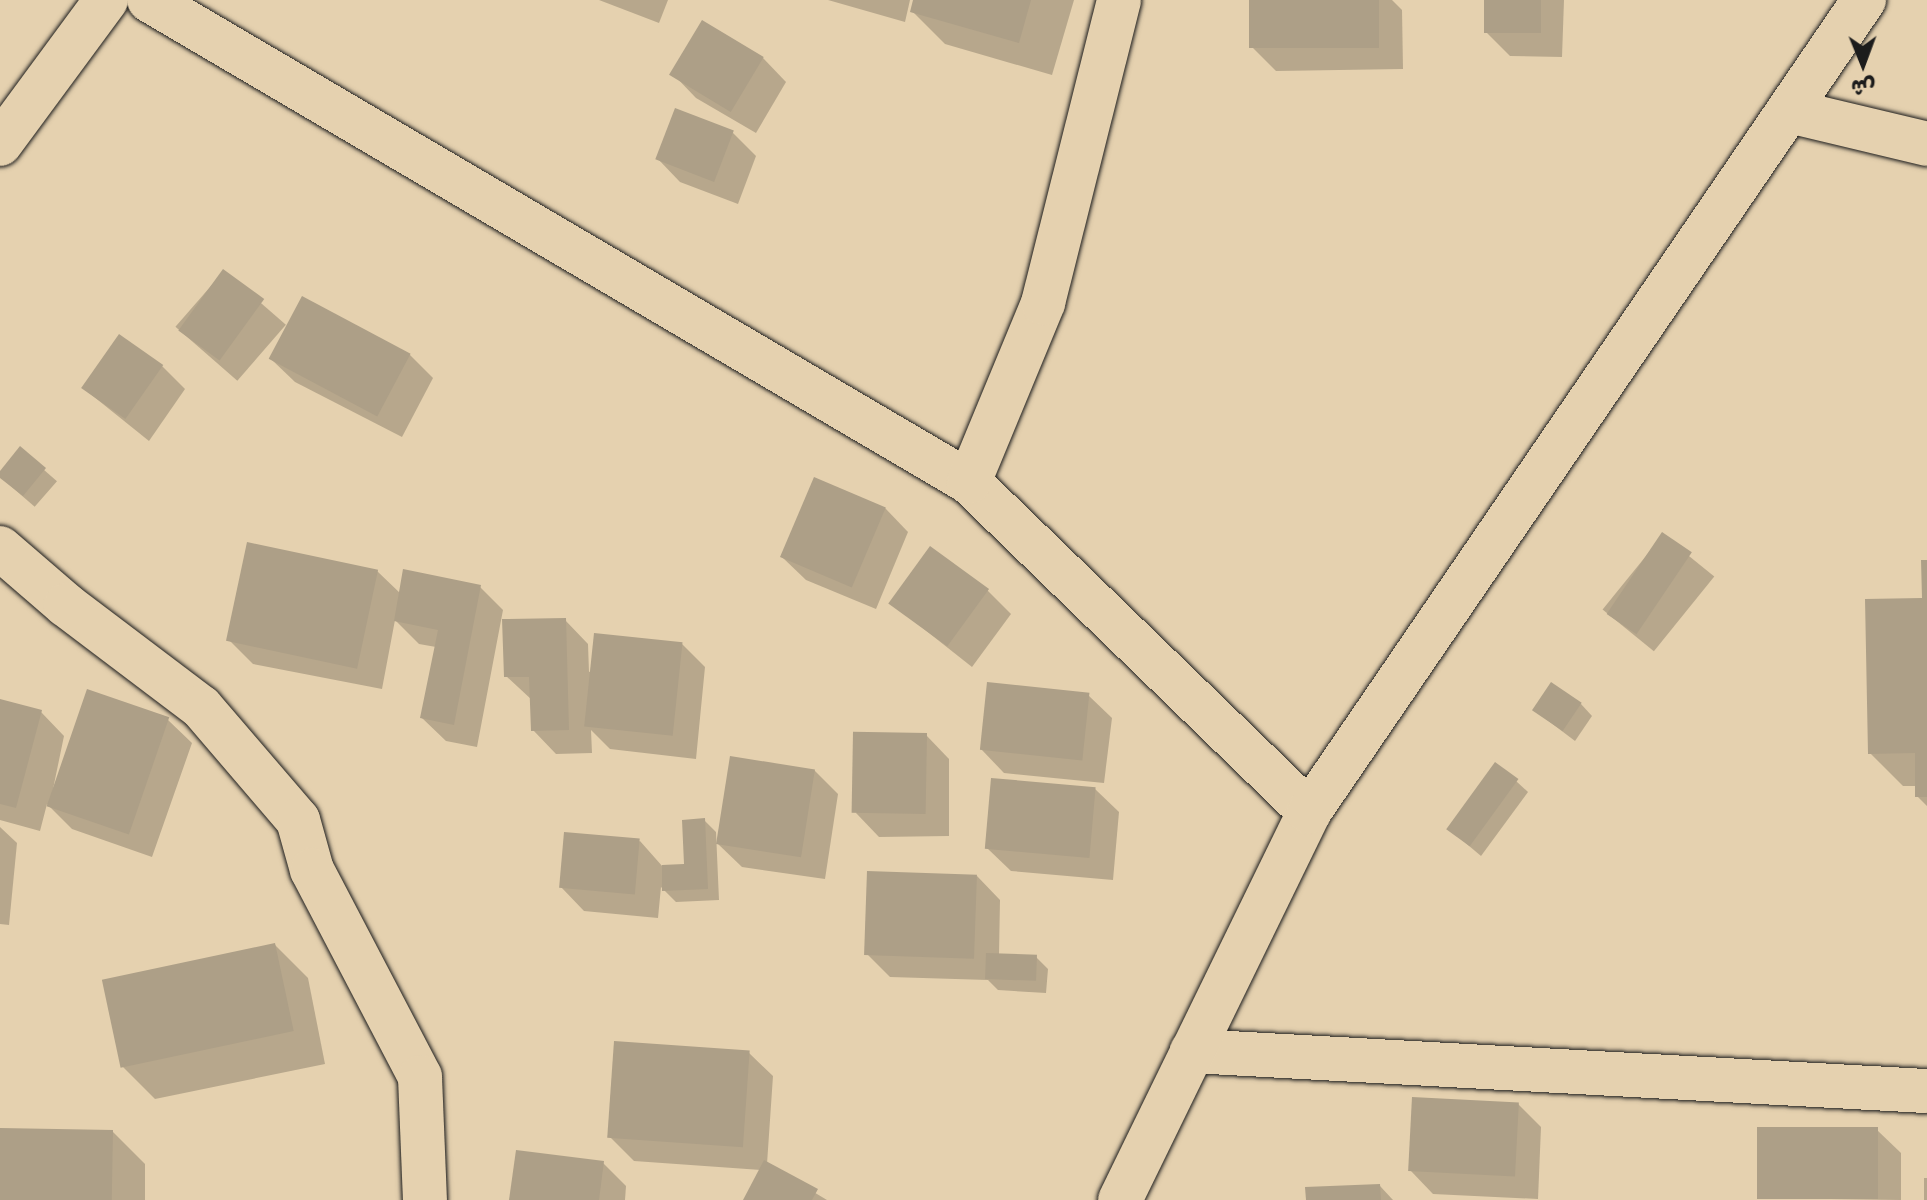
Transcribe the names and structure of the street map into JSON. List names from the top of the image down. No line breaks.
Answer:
{"north":"bottom"}
